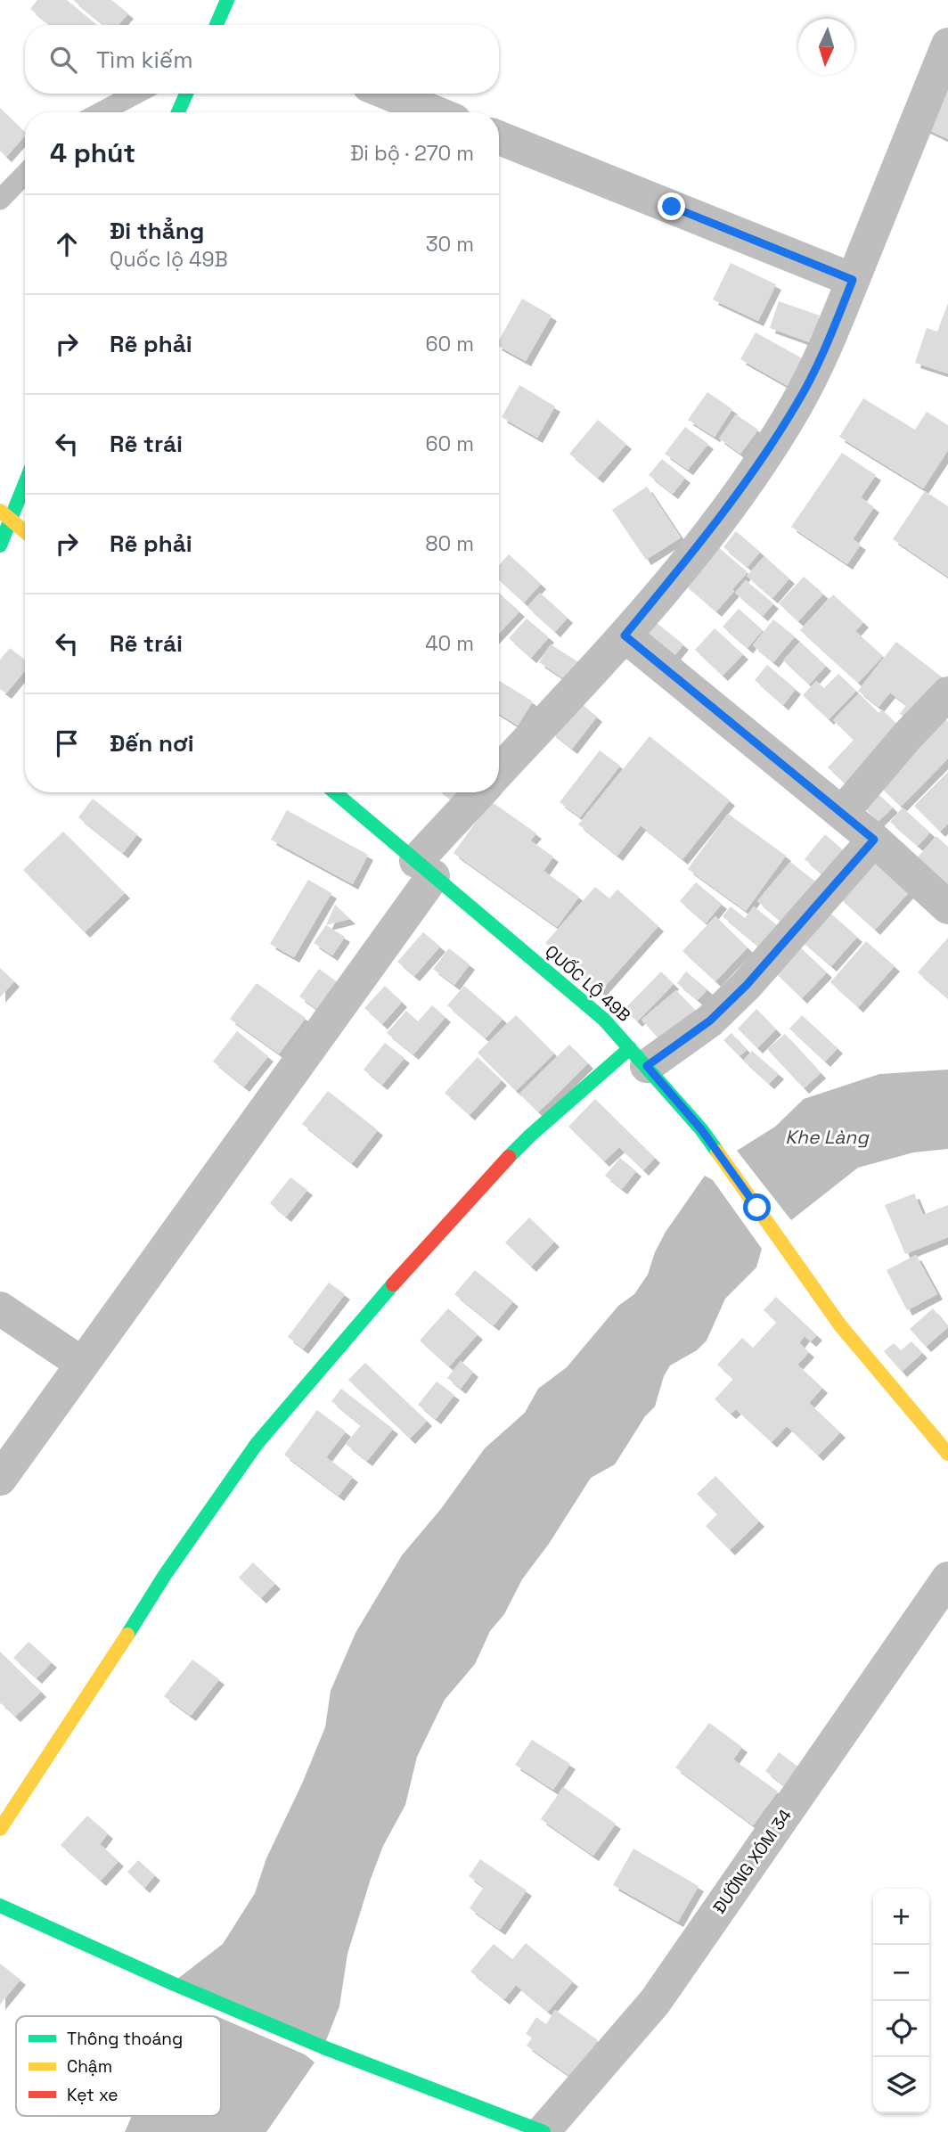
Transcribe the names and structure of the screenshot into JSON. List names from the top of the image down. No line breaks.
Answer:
{"streets":{"street":["QUỐC LỘ 49B","ĐƯỜNG XÓM 34"]},"water":["Khe Làng"],"legend":["Thông thoáng","Chậm","Kẹt xe"],"north":"bottom","page":{"search":"Tìm kiếm","heading":["4 phút","Đi bộ · 270 m"],"list":[["Đi thẳng","Quốc lộ 49B","30 m"],["Rẽ phải","60 m"],["Rẽ trái","60 m"],["Rẽ phải","80 m"],["Rẽ trái","40 m"],"Đến nơi"],"map_buttons":["+","−"]}}
